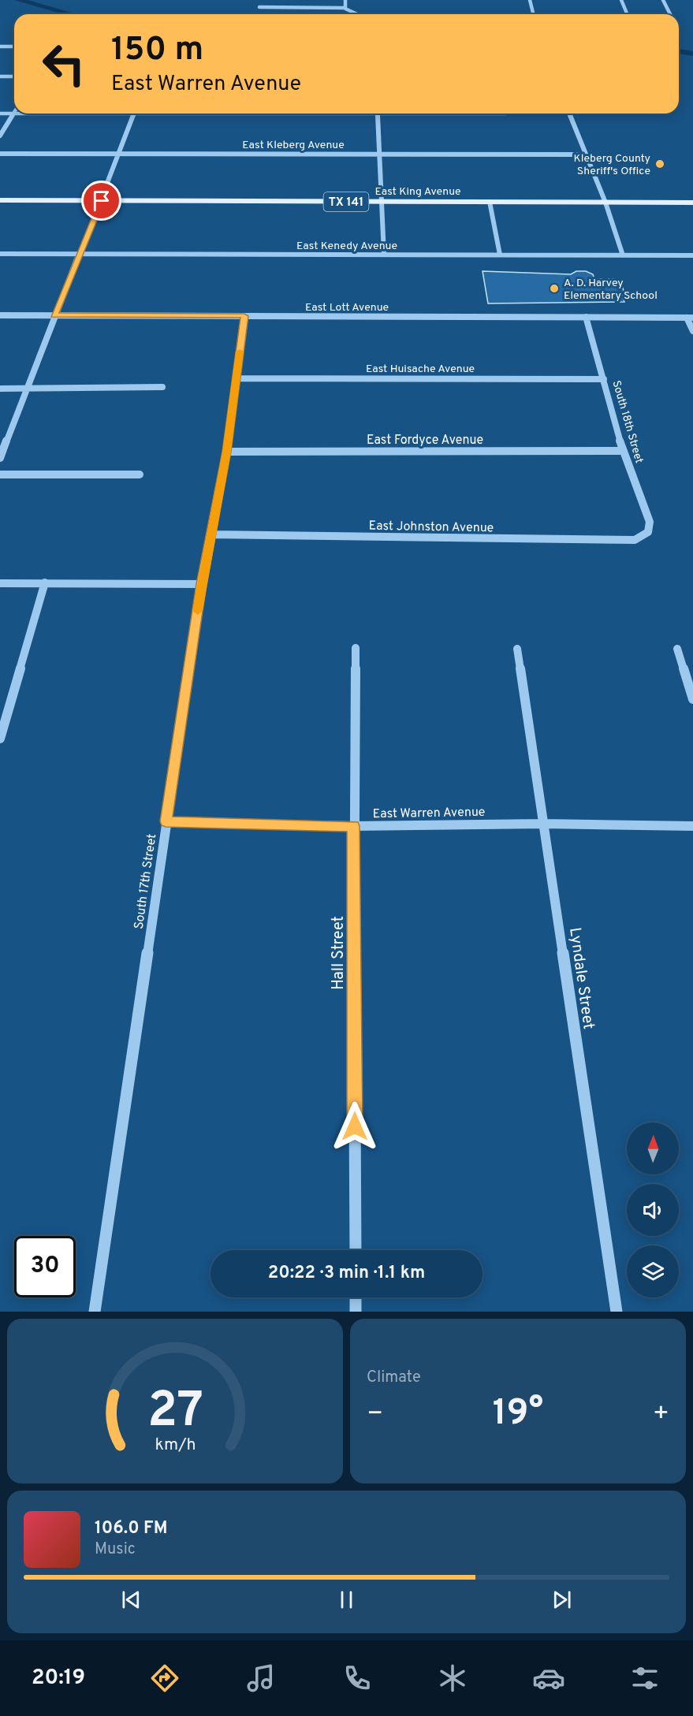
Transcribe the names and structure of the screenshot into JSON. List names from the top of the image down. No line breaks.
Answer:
{"streets":{"main road":["East King Avenue","TX 141"],"street":["East Kleberg Avenue","East Kenedy Avenue","East Lott Avenue","East Huisache Avenue","South 18th Street","East Fordyce Avenue","East Johnston Avenue","East Warren Avenue","South 17th Street","Hall Street","Lyndale Street"]},"crossings":[["East Lott Avenue","South 18th Street"],["East Lott Avenue","South 17th Street"],["East Huisache Avenue","South 18th Street"],["East Huisache Avenue","South 17th Street"],["South 18th Street","East Fordyce Avenue"],["South 18th Street","East Johnston Avenue"],["East Fordyce Avenue","South 17th Street"],["East Johnston Avenue","South 17th Street"],["East Warren Avenue","South 17th Street"],["East Warren Avenue","Hall Street"],["East Warren Avenue","Lyndale Street"]],"places":["Kleberg County Sheriff's Office","A. D. Harvey Elementary School"],"north":"top","page":{"turn":["150 m","East Warren Avenue"],"limit":"30","trip":"20:22 · 3 min · 1.1 km","tile":"Climate","heat":["−","19°","+"],"song":["106.0 FM","Music"],"tabs":"20:19","gauge":["27","km/h"]}}
